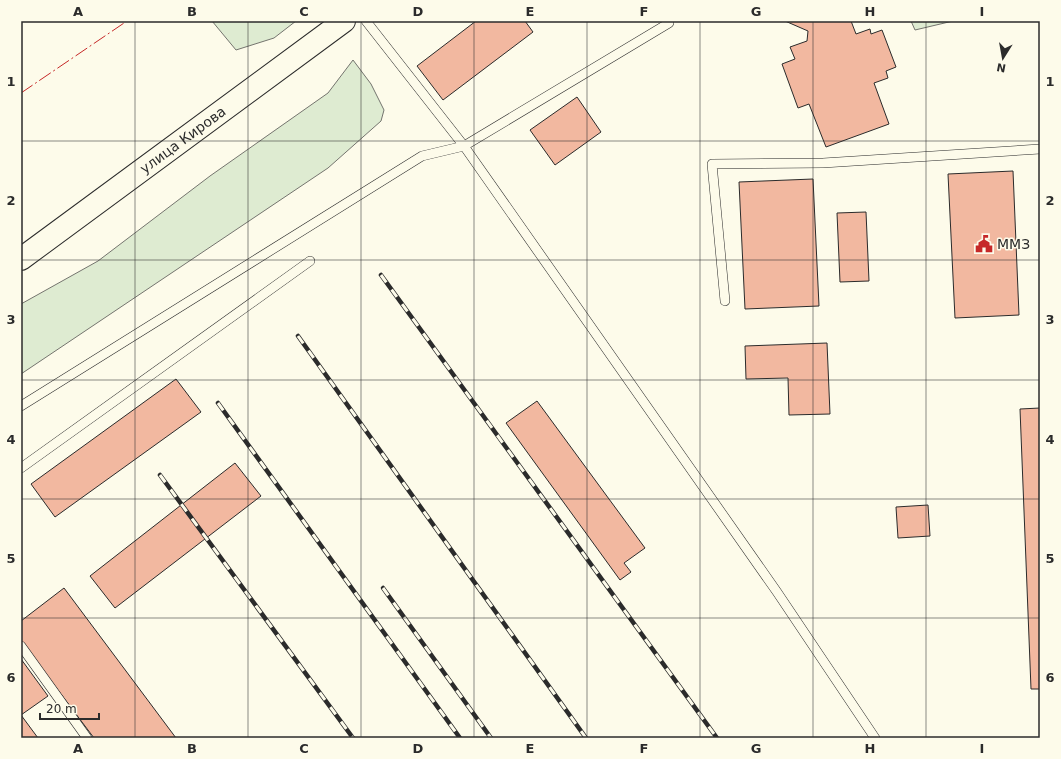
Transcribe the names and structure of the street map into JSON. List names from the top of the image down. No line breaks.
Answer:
{"streets":{"main road":["улица Кирова"]},"places":{"public building":["ММЗ"]},"scale_bar":"20 m","north":"bottom","grid":{"columns":["A","B","C","D","E","F","G","H","I"],"rows":["1","2","3","4","5","6"]}}
